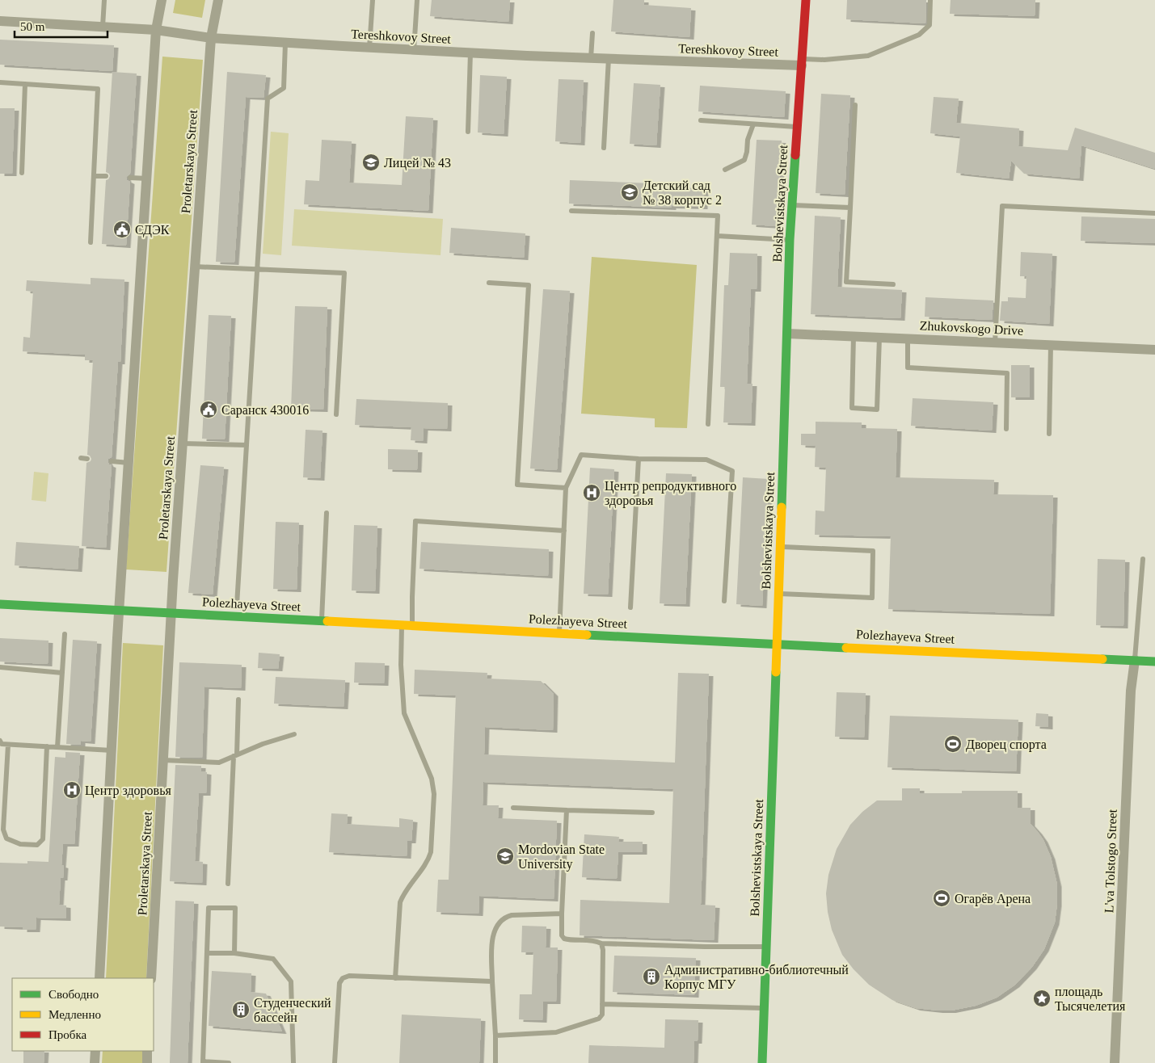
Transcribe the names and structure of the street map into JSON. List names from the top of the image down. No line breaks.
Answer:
{"streets":{"main road":["Bolshevistskaya Street","Polezhayeva Street"],"street":["Tereshkovoy Street","Proletarskaya Street","Zhukovskogo Drive","L'va Tolstogo Street"]},"crossings":[["Tereshkovoy Street","Proletarskaya Street"],["Tereshkovoy Street","Bolshevistskaya Street"],["Proletarskaya Street","Polezhayeva Street"],["Bolshevistskaya Street","Zhukovskogo Drive"],["Bolshevistskaya Street","Polezhayeva Street"],["Polezhayeva Street","L'va Tolstogo Street"]],"places":{"school or university":["Лицей № 43","Детский сад № 38 корпус 2","Mordovian State University"],"public building":["СДЭК","Саранск 430016"],"hospital":["Центр репродуктивного здоровья","Центр здоровья"],"sports":["Дворец cпорта","Огарёв Арена"],"building":["Административно-библиотечный Корпус МГУ","Студенческий бассейн"],"place":["площадь Тысячелетия"]},"legend":["Свободно","Медленно","Пробка"],"scale_bar":"50 m"}
